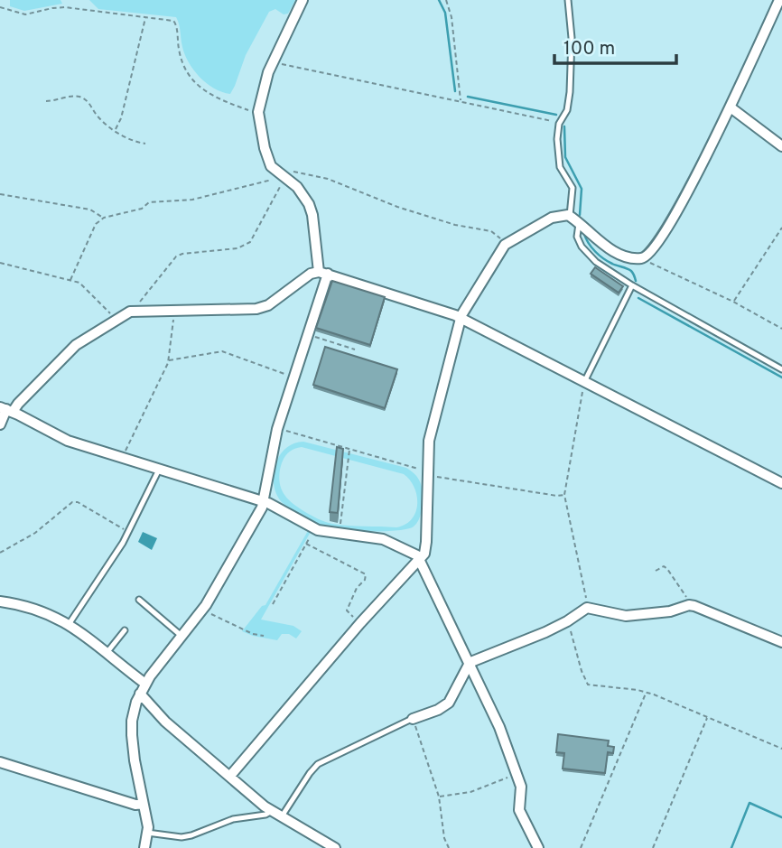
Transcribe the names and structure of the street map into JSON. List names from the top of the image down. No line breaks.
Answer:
{"scale_bar":"100 m"}
